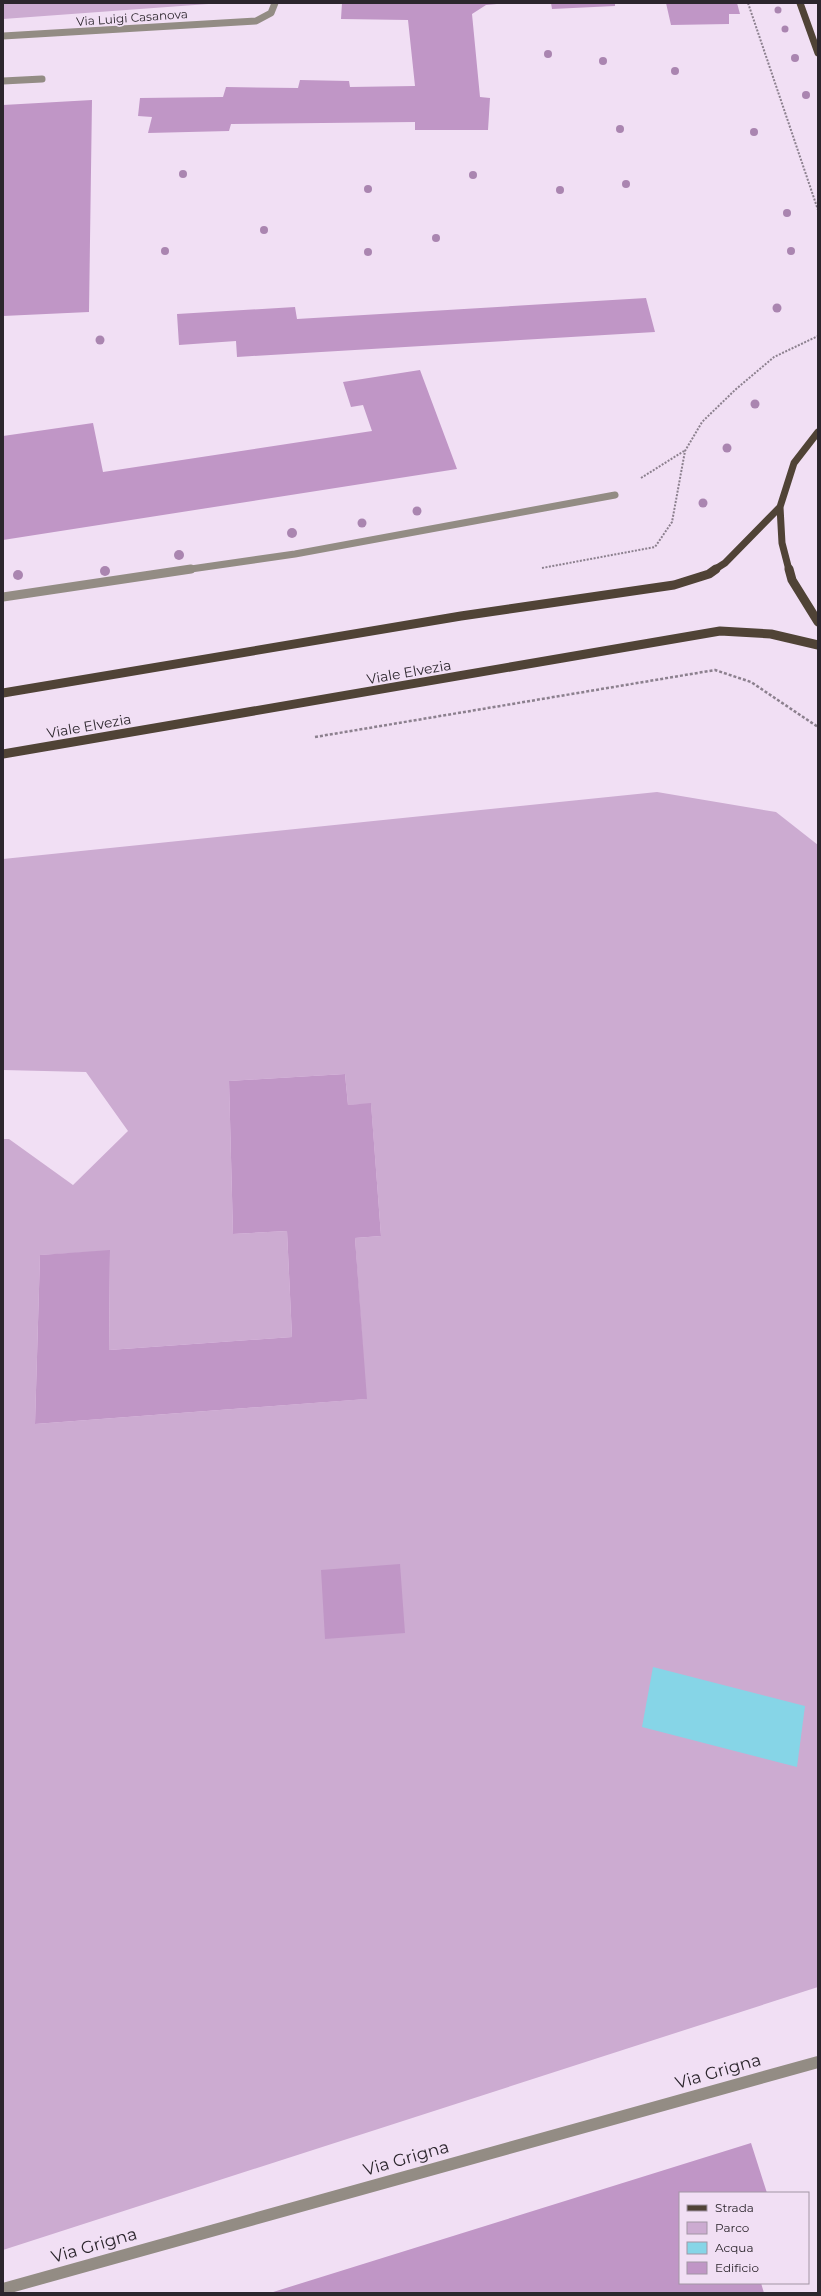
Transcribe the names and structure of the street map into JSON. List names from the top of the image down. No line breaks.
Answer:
{"streets":{"main road":["Viale Elvezia"],"street":["Via Luigi Casanova","Via Grigna"]},"legend":["Strada","Parco","Acqua","Edificio"]}
